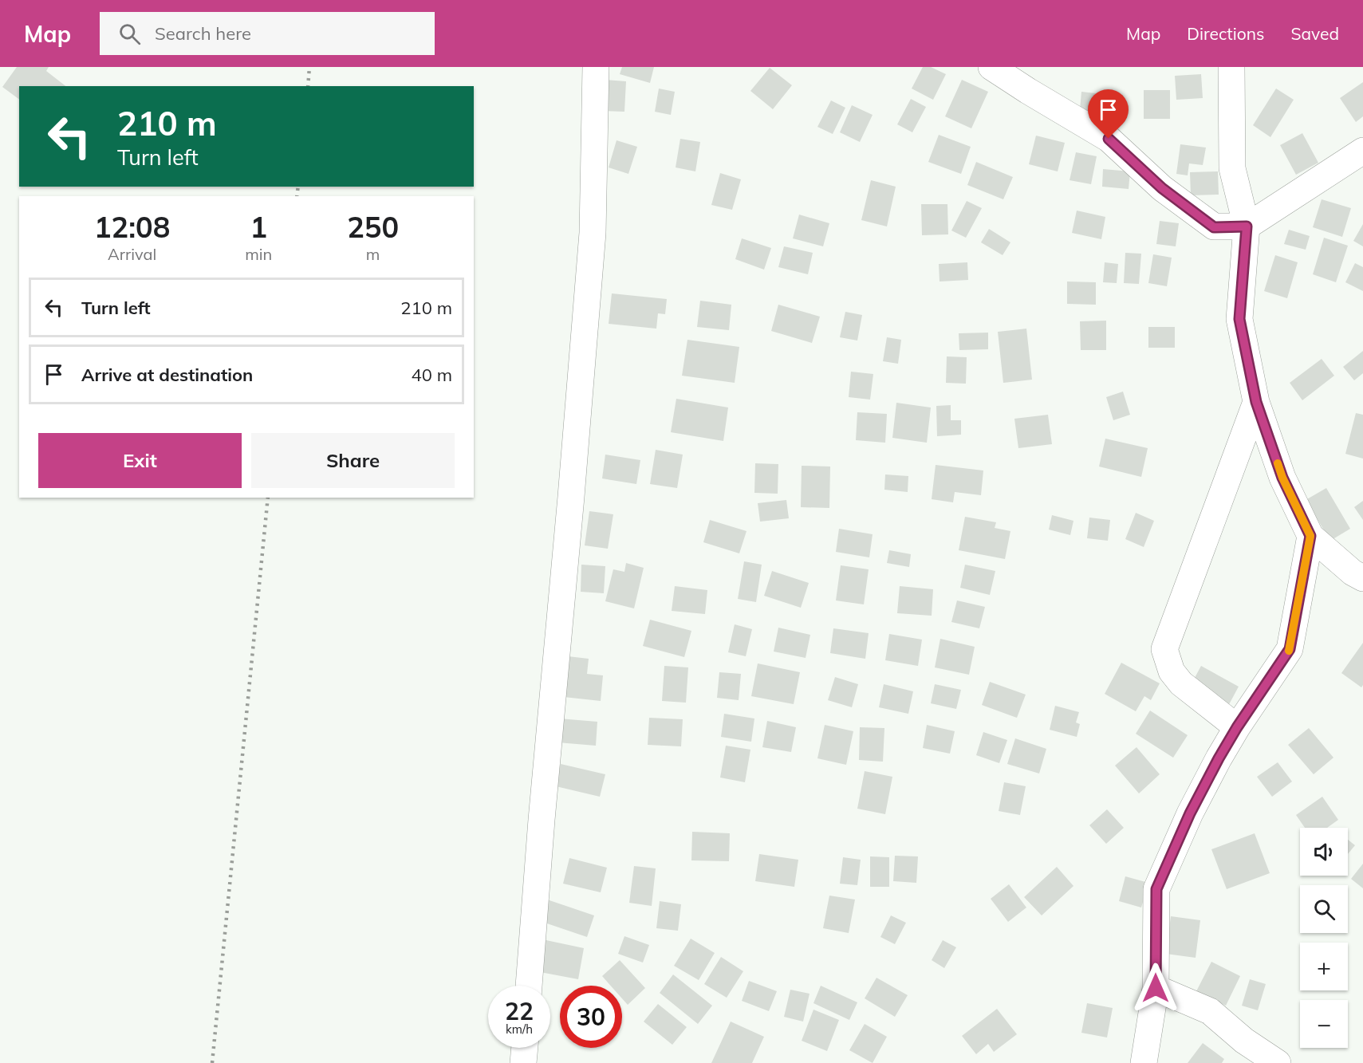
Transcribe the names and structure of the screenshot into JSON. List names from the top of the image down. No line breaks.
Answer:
{"page":{"header":"Map","search":"Search here","nav":["Map","Directions","Saved"],"turn":["210 m","Turn left"],"eta":["12:08","Arrival","1","min","250","m"],"list":[{"name":"Turn left","value":"210 m"},{"name":"Arrive at destination","value":"40 m"}],"buttons":["Exit","Share"],"map_buttons":["+","−"],"speed":"22 km/h","limit":"30"}}
